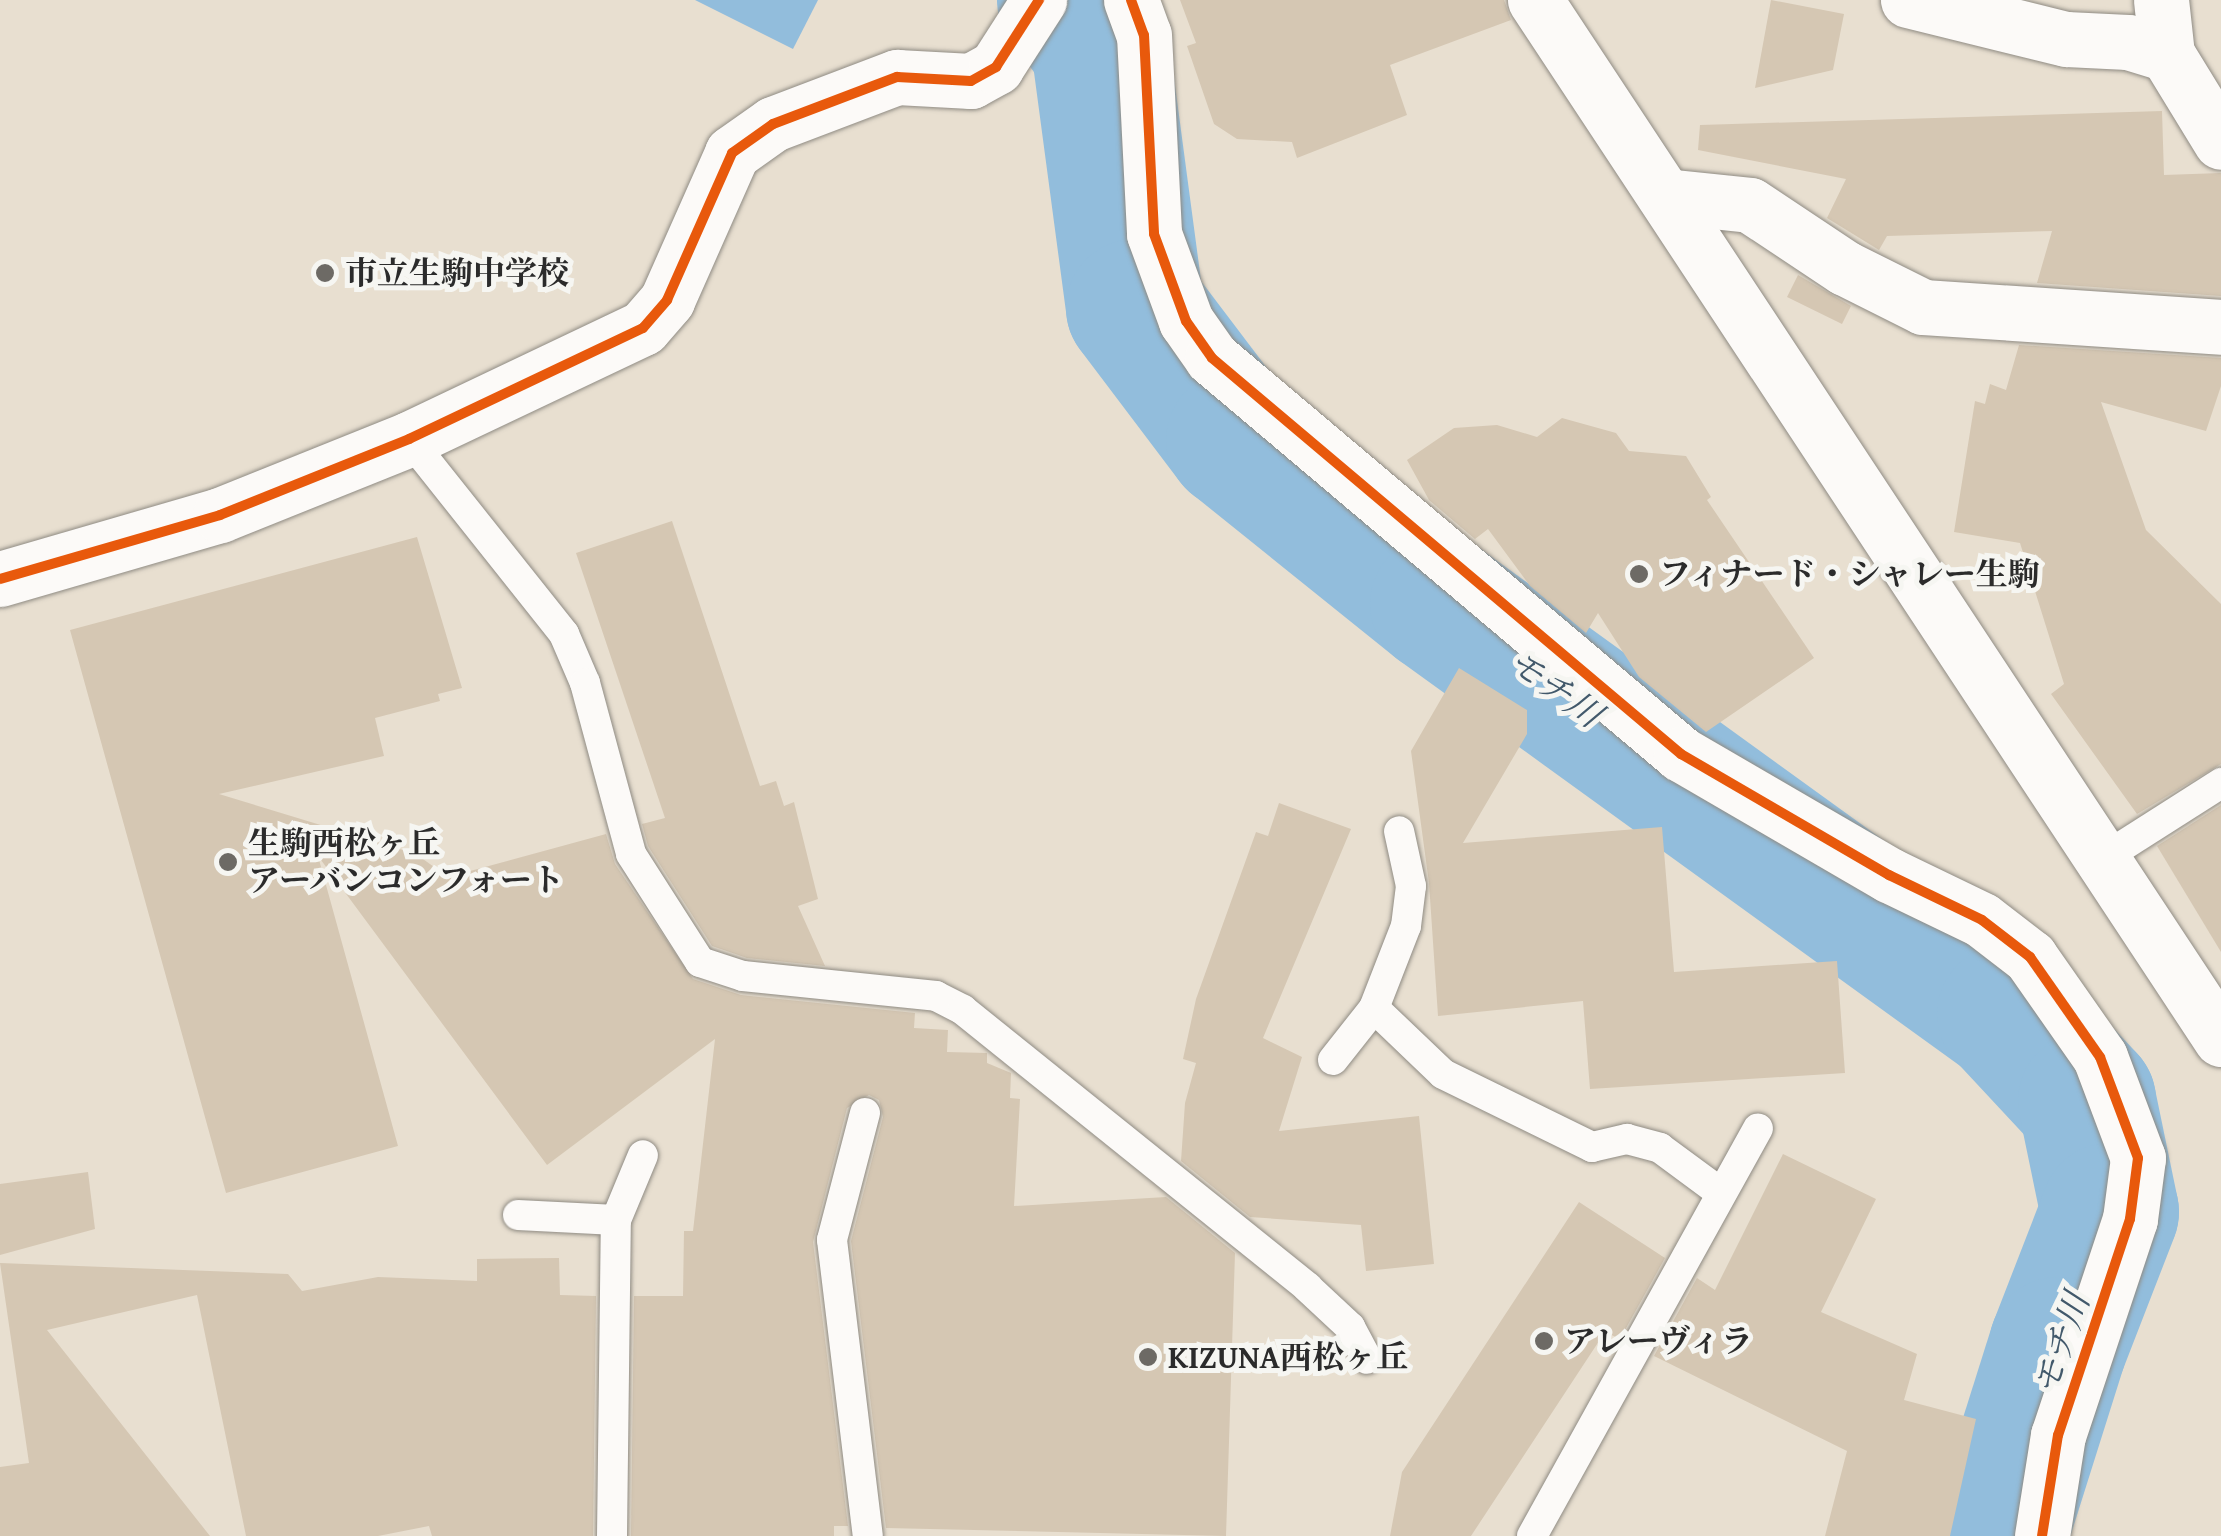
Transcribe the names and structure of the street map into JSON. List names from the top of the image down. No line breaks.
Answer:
{"water":["モチ川"],"places":["市立生駒中学校","フィナード・シャレー生駒","生駒西松ヶ丘 アーバンコンフォート","アレーヴィラ","KIZUNA西松ヶ丘"]}
